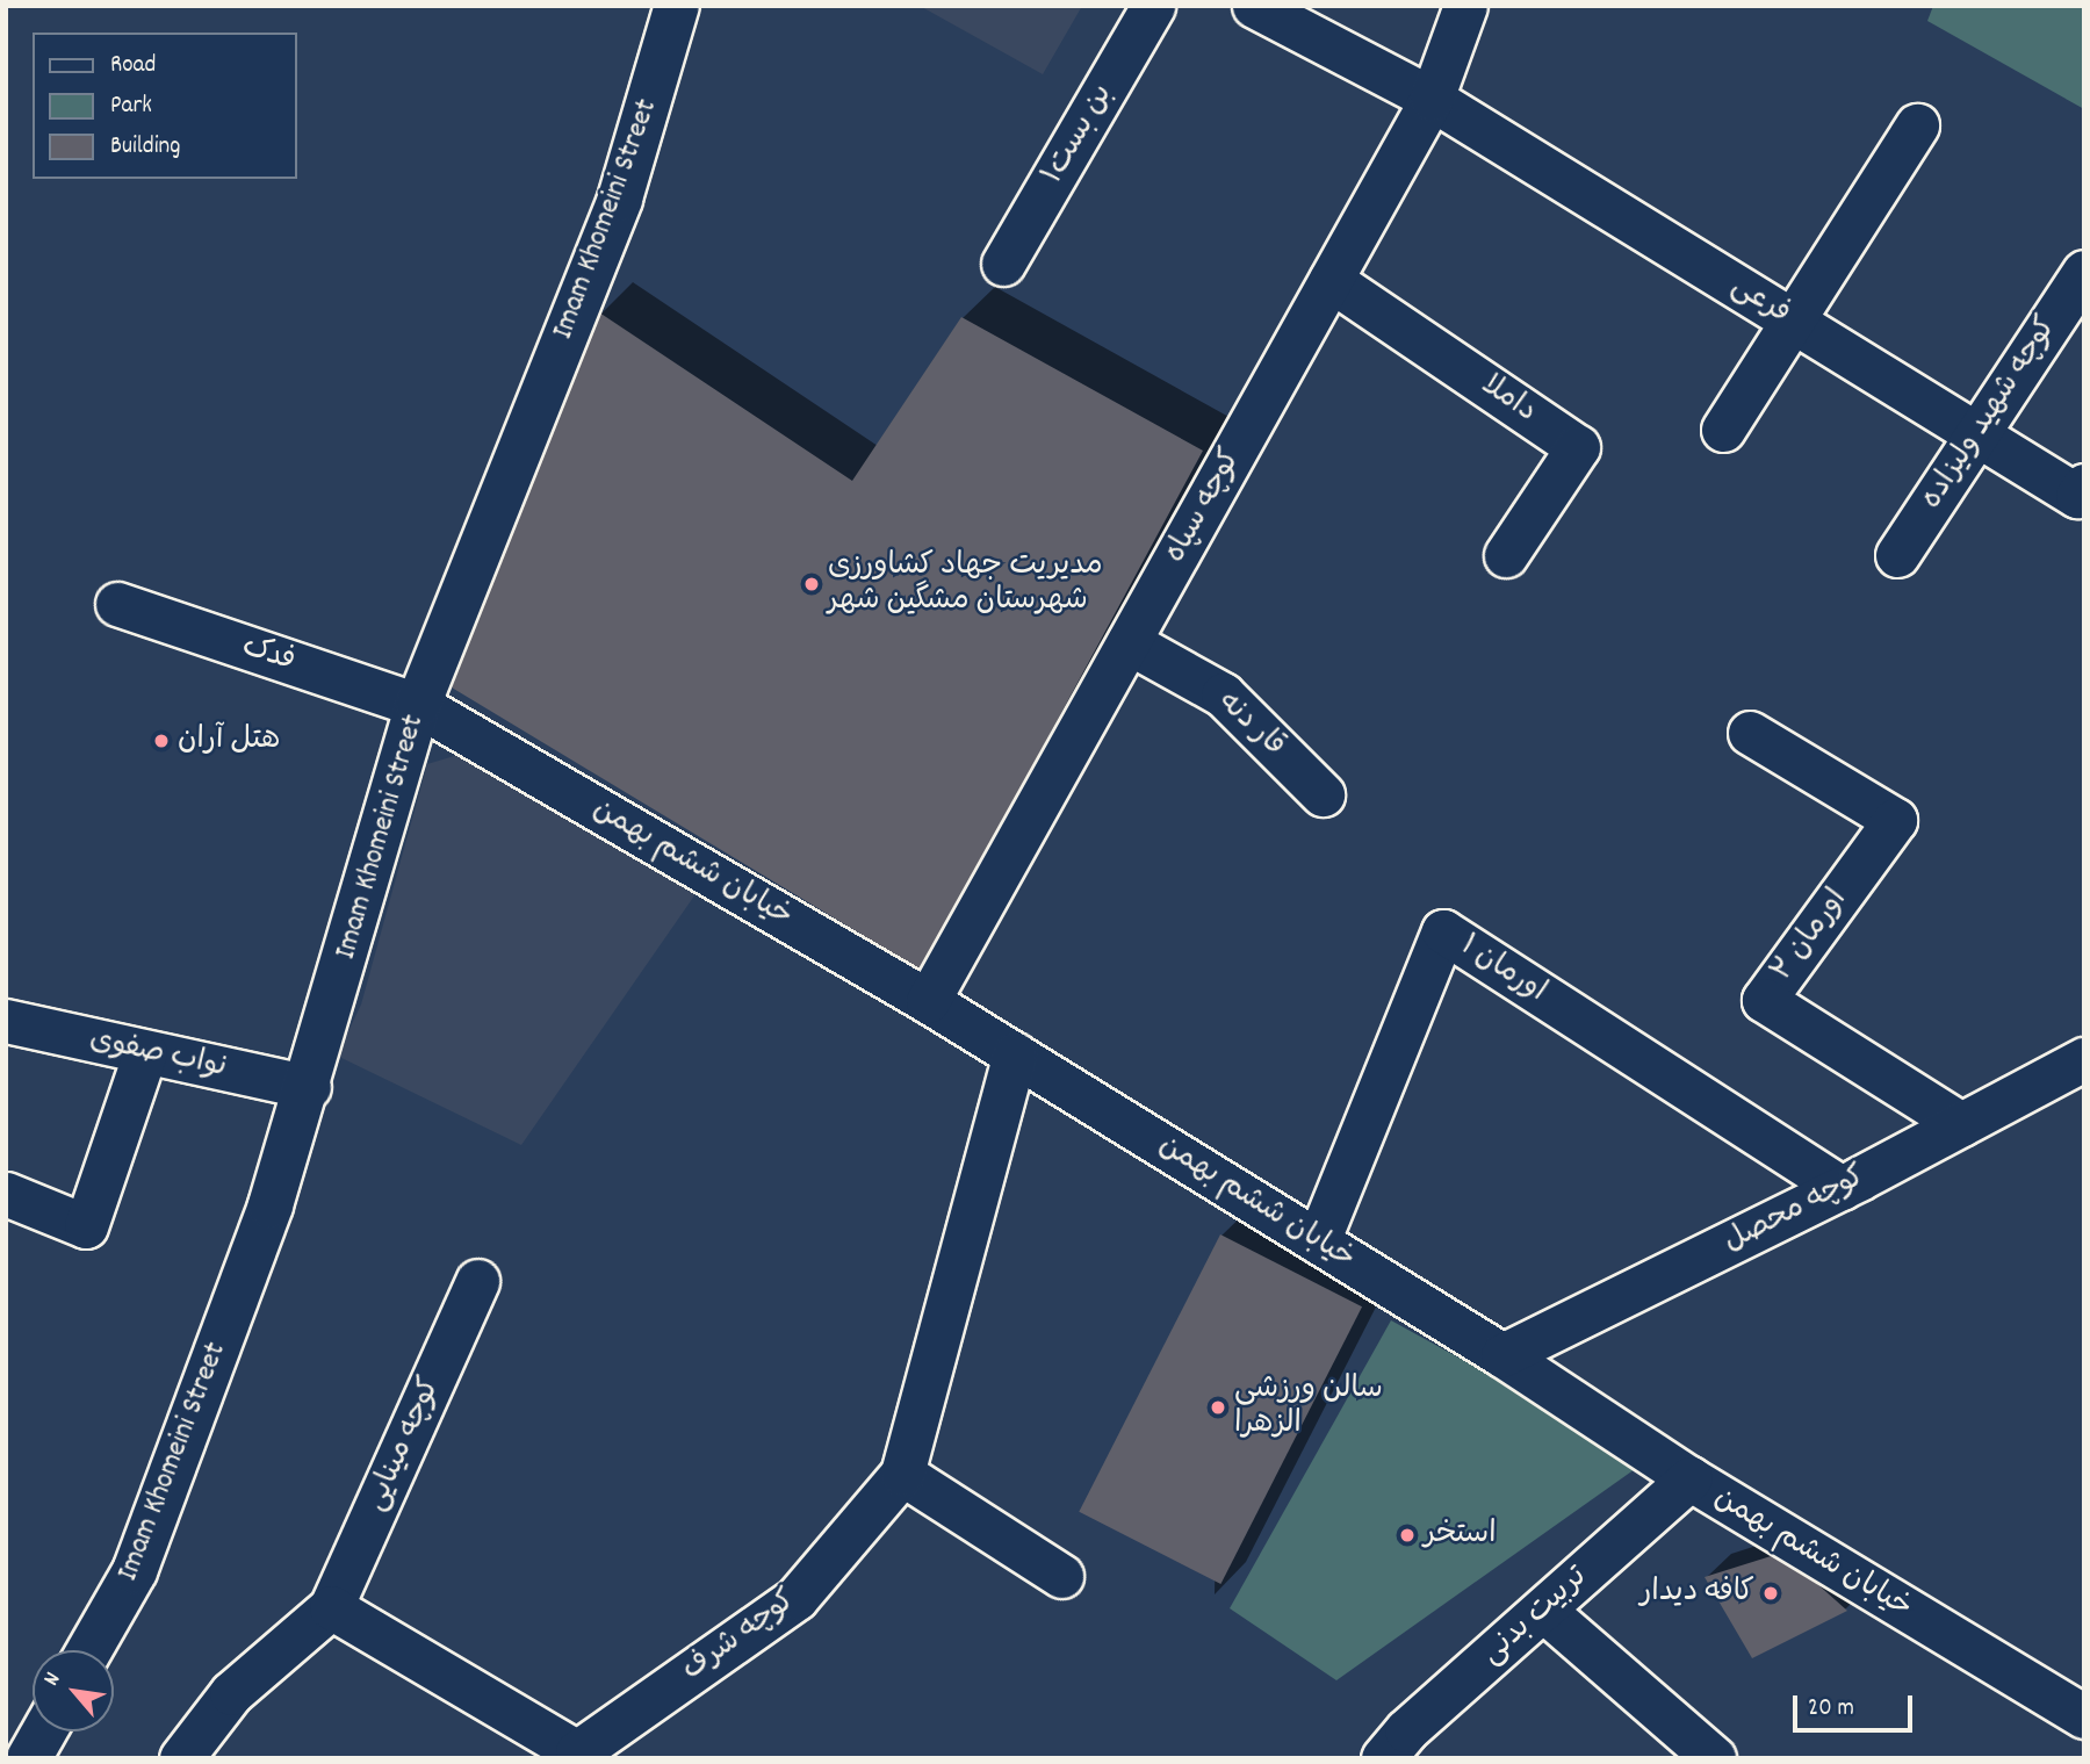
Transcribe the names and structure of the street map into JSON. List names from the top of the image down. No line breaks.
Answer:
{"streets":{"main road":["Imam Khomeini Street"],"street":["بن بست۱","فرعی","داملا","کوچه شهید ولیزاده","کوچه سپاه","فدک","قار دنه","خیابان ششم بهمن","اورمان ۲","اورمان ۱","نواب صفوی","کوچه محصل","کوچه مینایی","تربیت بدنی","کوچه شرف"]},"crossings":[["Imam Khomeini Street","فدک"],["Imam Khomeini Street","خیابان ششم بهمن"],["Imam Khomeini Street","نواب صفوی"],["فرعی","کوچه شهید ولیزاده"],["فرعی","کوچه سپاه"],["داملا","کوچه سپاه"],["کوچه سپاه","قار دنه"],["کوچه سپاه","خیابان ششم بهمن"],["فدک","خیابان ششم بهمن"],["خیابان ششم بهمن","اورمان ۱"],["خیابان ششم بهمن","کوچه محصل"],["خیابان ششم بهمن","تربیت بدنی"],["خیابان ششم بهمن","کوچه شرف"],["اورمان ۲","کوچه محصل"],["اورمان ۱","کوچه محصل"],["کوچه مینایی","کوچه شرف"]],"places":["مدیریت جهاد کشاورزی شهرستان مشگین شهر","هتل آران","سالن ورزشی الزهرا","استخر","کافه دیدار"],"legend":["Road","Park","Building"],"scale_bar":"20 m","north":"top left"}
